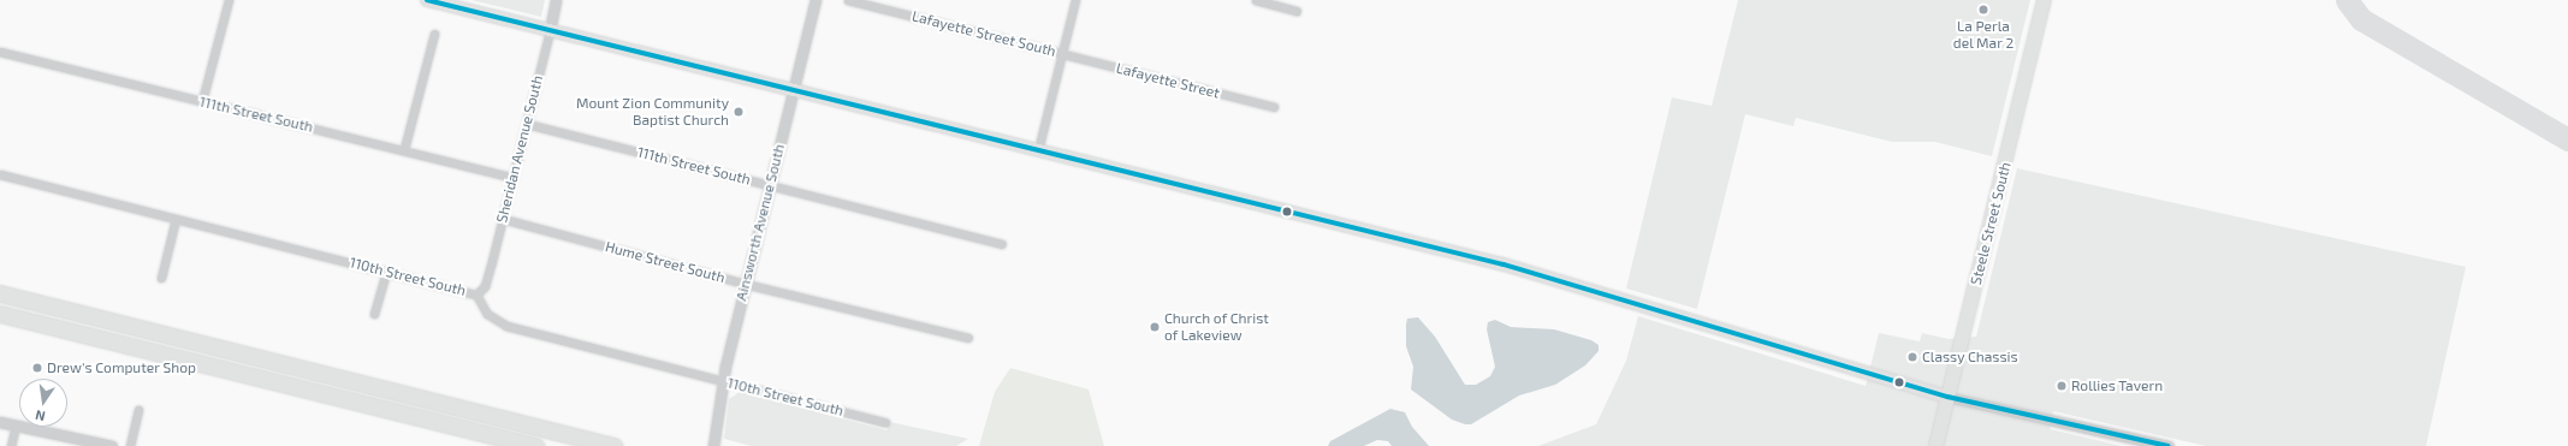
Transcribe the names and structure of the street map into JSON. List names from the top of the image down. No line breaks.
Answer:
{"streets":{"main road":["Steele Street South"],"street":["Lafayette Street South","Lafayette Street","111th Street South","Sheridan Avenue South","Ainsworth Avenue South","Hume Street South","110th Street South"]},"crossings":[["Lafayette Street South","Lafayette Street"],["111th Street South","Sheridan Avenue South"],["111th Street South","Ainsworth Avenue South"],["Sheridan Avenue South","Hume Street South"],["Sheridan Avenue South","110th Street South"],["Ainsworth Avenue South","Hume Street South"],["Ainsworth Avenue South","110th Street South"]],"places":["La Perla del Mar 2","Mount Zion Community Baptist Church","Church of Christ of Lakeview","Classy Chassis","Drew's Computer Shop","Rollies Tavern"],"north":"bottom"}
